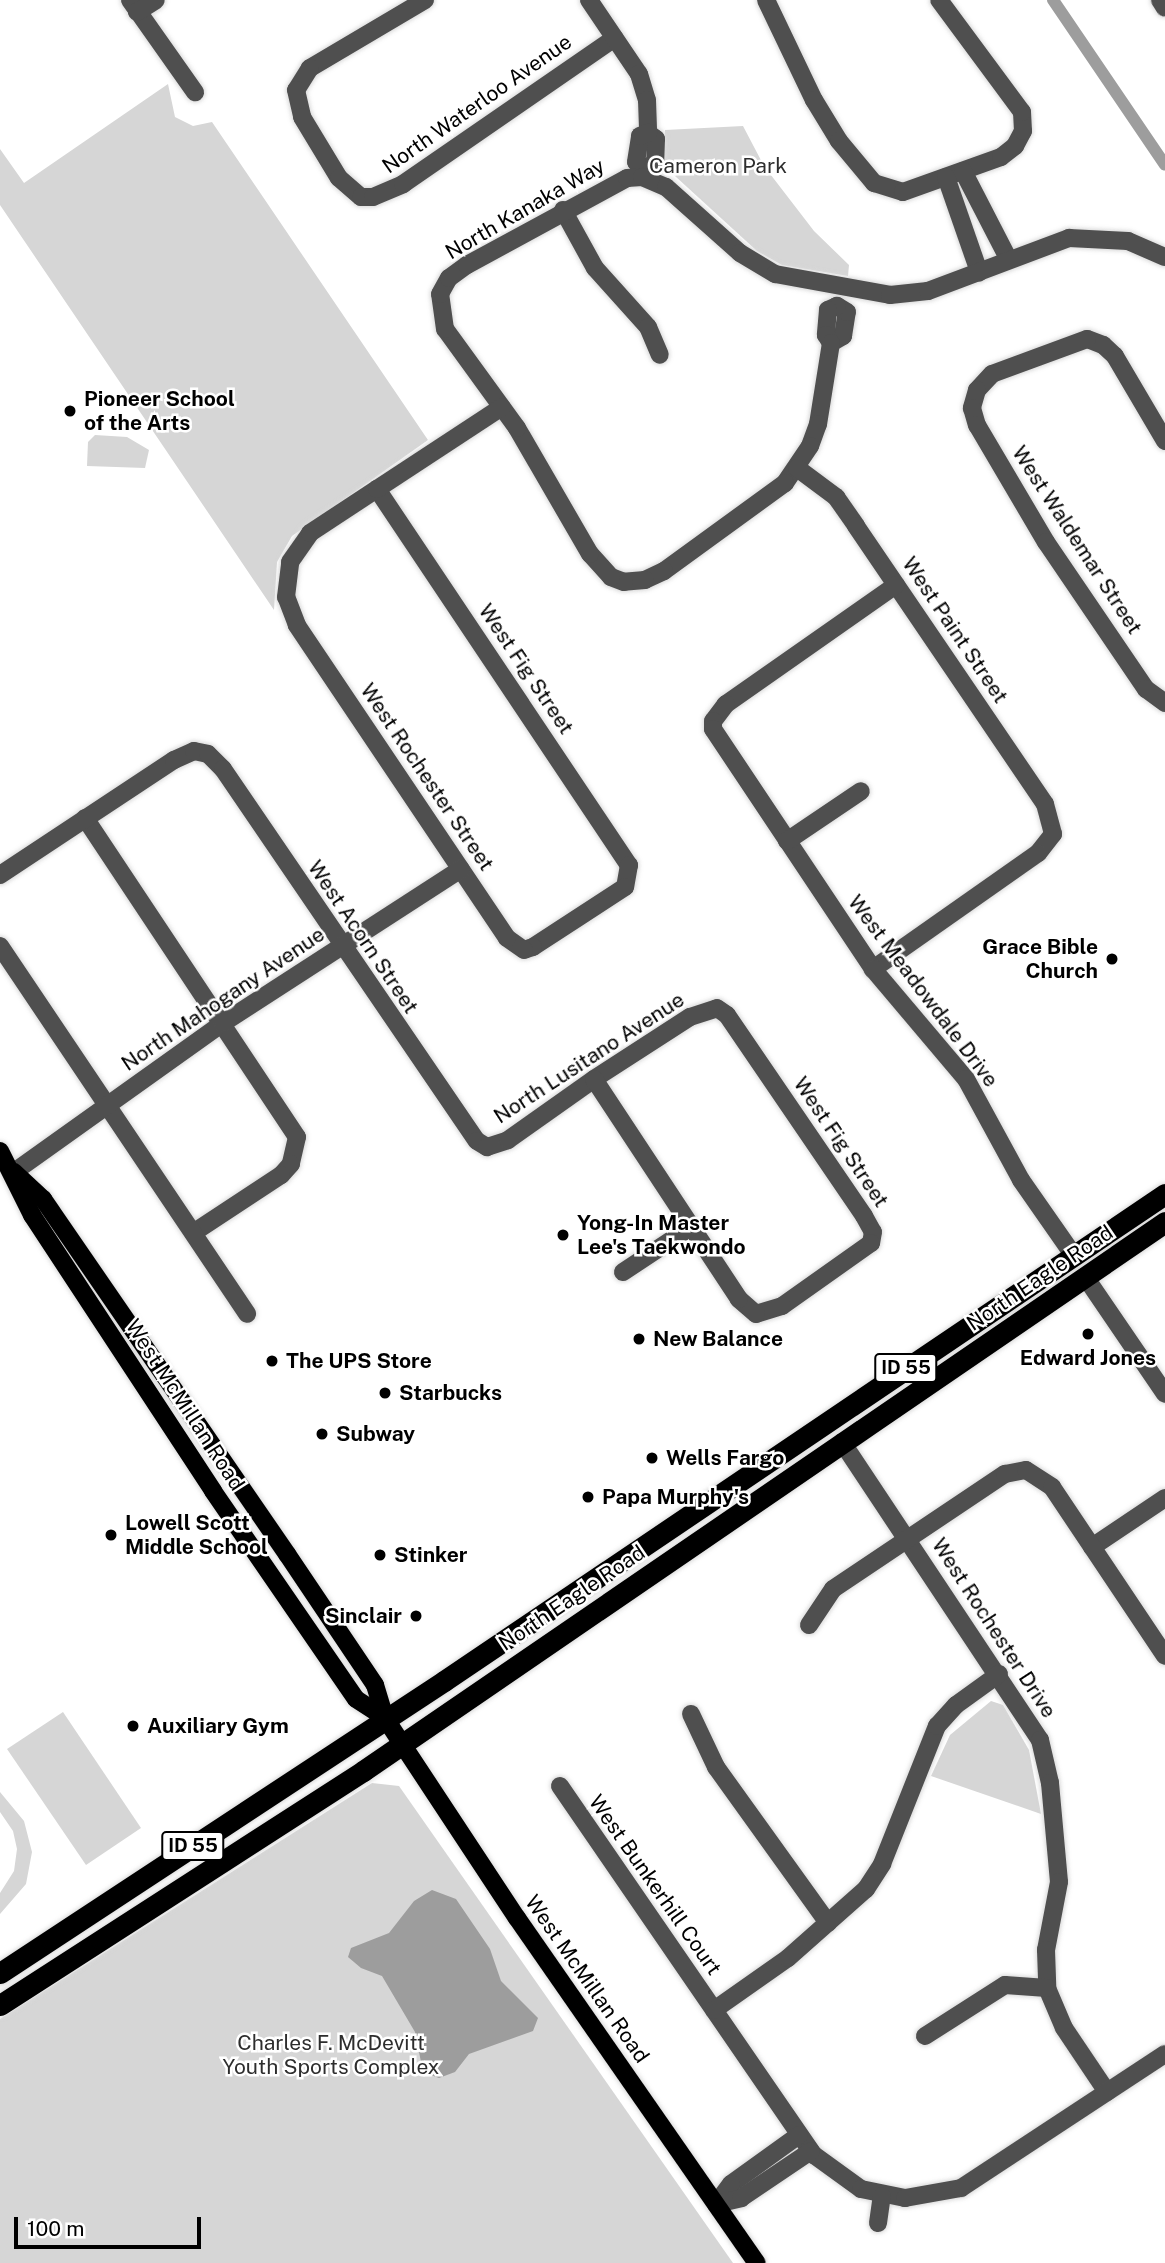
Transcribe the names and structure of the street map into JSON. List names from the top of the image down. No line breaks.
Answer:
{"streets":{"highway":["North Eagle Road","ID 55"],"main road":["West McMillan Road"],"street":["North Waterloo Avenue","North Kanaka Way","West Waldemar Street","West Paint Street","West Fig Street","West Rochester Street","West Acorn Street","West Meadowdale Drive","North Mahogany Avenue","North Lusitano Avenue","West Rochester Drive","West Bunkerhill Court"]},"crossings":[["North Kanaka Way","West Rochester Street"],["West Paint Street","West Meadowdale Drive"],["West Fig Street","West Rochester Street"],["West Fig Street","North Lusitano Avenue"],["West Rochester Street","North Mahogany Avenue"],["West Acorn Street","North Mahogany Avenue"],["West Acorn Street","North Lusitano Avenue"],["West Meadowdale Drive","North Eagle Road"],["North Mahogany Avenue","West McMillan Road"],["North Eagle Road","West McMillan Road"],["North Eagle Road","West Rochester Drive"]],"parks":["Cameron Park","Charles F. McDevitt Youth Sports Complex"],"places":["Pioneer School of the Arts","Grace Bible Church","Yong-In Master Lee's Taekwondo","Edward Jones","New Balance","The UPS Store","Starbucks","Subway","Wells Fargo","Papa Murphy's","Lowell Scott Middle School","Stinker","Sinclair","Auxiliary Gym"],"scale_bar":"100 m"}
